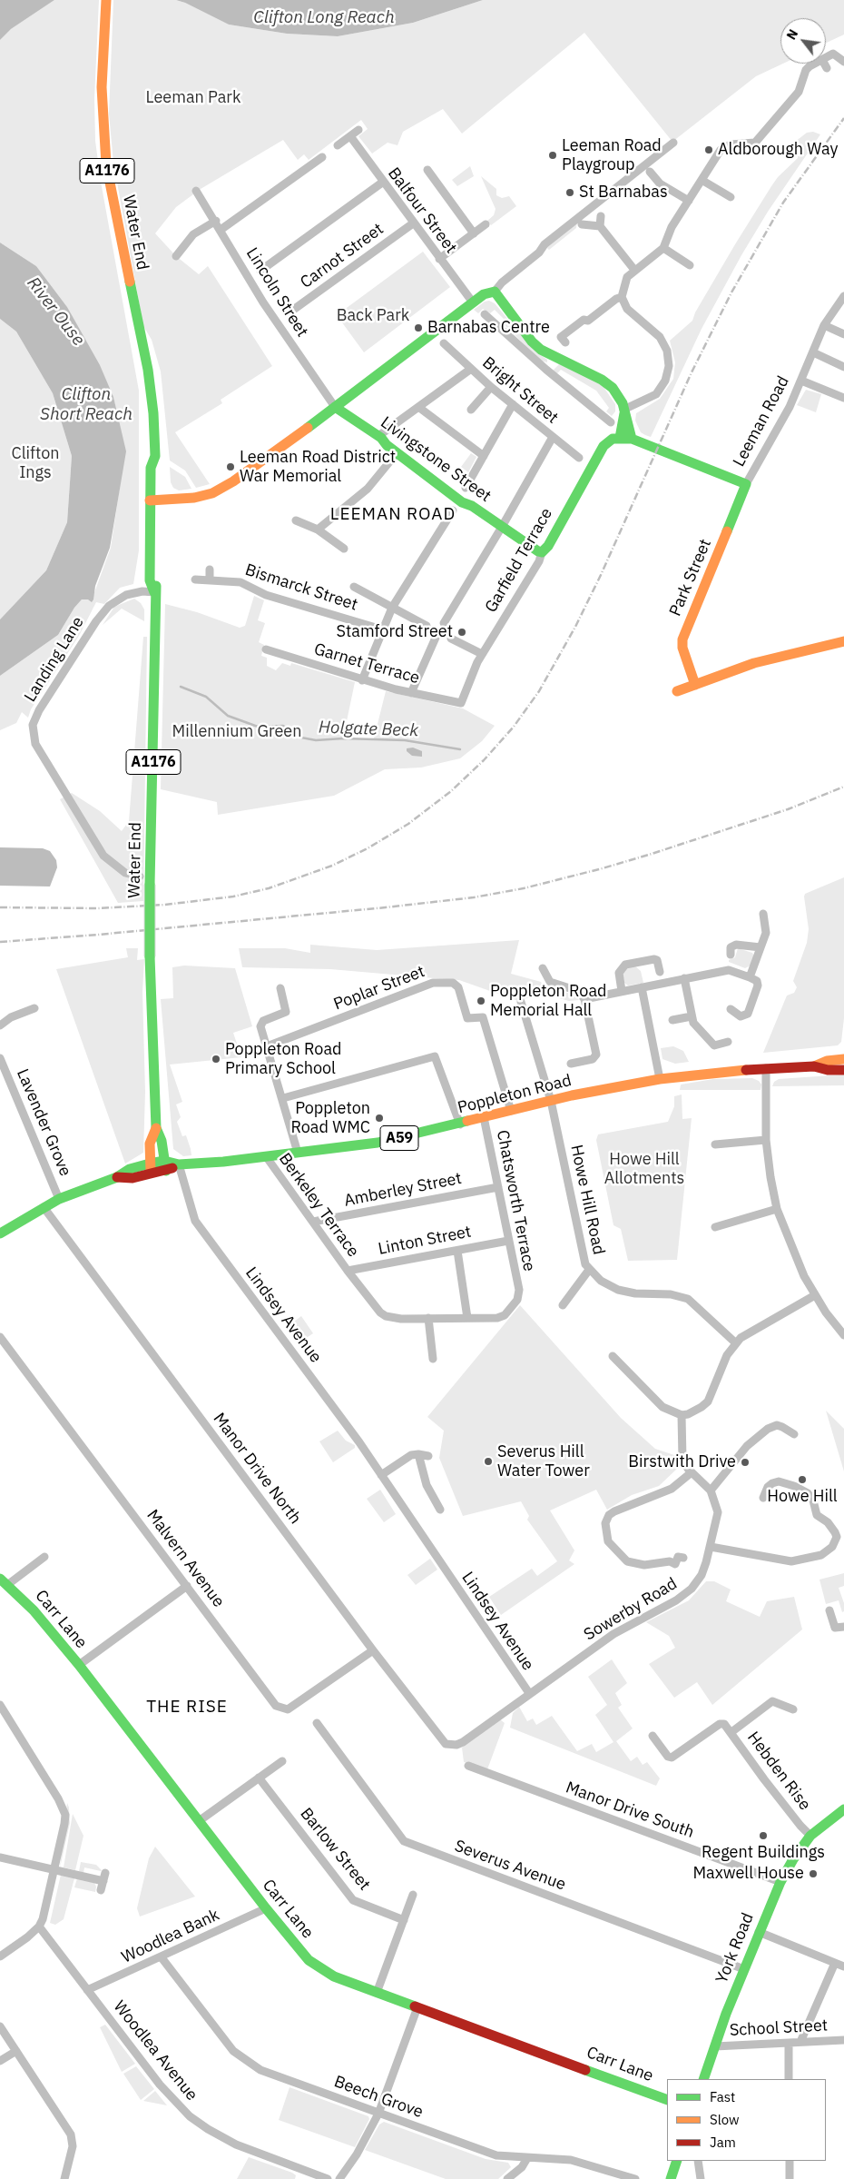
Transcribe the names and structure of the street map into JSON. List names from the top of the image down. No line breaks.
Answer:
{"streets":{"main road":["A1176","Water End","Leeman Road","Livingstone Street","Garfield Terrace","Park Street","Poppleton Road","A59","Carr Lane","York Road"],"street":["Balfour Street","Carnot Street","Lincoln Street","Bright Street","Bismarck Street","Landing Lane","Garnet Terrace","Poplar Street","Lavender Grove","Amberley Street","Howe Hill Road","Chatsworth Terrace","Berkeley Terrace","Linton Street","Lindsey Avenue","Manor Drive North","Malvern Avenue","Sowerby Road","Hebden Rise","Manor Drive South","Barlow Street","Severus Avenue","Woodlea Bank","School Street","Woodlea Avenue","Beech Grove"]},"crossings":[["Balfour Street","Carnot Street"],["Water End","Landing Lane"],["Water End","A59"],["Lincoln Street","Livingstone Street"],["Leeman Road","Garfield Terrace"],["Leeman Road","Park Street"],["Livingstone Street","Garfield Terrace"],["Garfield Terrace","Garnet Terrace"],["Poplar Street","Poppleton Road"],["Poppleton Road","A59"],["Poppleton Road","Howe Hill Road"],["Poppleton Road","Chatsworth Terrace"],["Poppleton Road","Berkeley Terrace"],["Poppleton Road","Lindsey Avenue"],["Lavender Grove","A59"],["A59","Lindsey Avenue"],["A59","Manor Drive North"],["Amberley Street","Chatsworth Terrace"],["Amberley Street","Berkeley Terrace"],["Chatsworth Terrace","Berkeley Terrace"],["Chatsworth Terrace","Linton Street"],["Berkeley Terrace","Linton Street"],["Lindsey Avenue","Sowerby Road"],["Manor Drive North","Malvern Avenue"],["Manor Drive North","Sowerby Road"],["Carr Lane","Woodlea Bank"],["Hebden Rise","York Road"],["Manor Drive South","York Road"],["Severus Avenue","York Road"],["Woodlea Bank","Woodlea Avenue"],["Woodlea Bank","Beech Grove"],["York Road","School Street"]],"districts":["LEEMAN ROAD","THE RISE"],"water":["Clifton Long Reach","River Ouse","Clifton Short Reach","Holgate Beck"],"parks":["Leeman Park","Back Park","Clifton Ings","Millennium Green","Howe Hill Allotments"],"places":["Aldborough Way","Leeman Road Playgroup","St Barnabas","Barnabas Centre","Leeman Road District War Memorial","Stamford Street","Poppleton Road Memorial Hall","Poppleton Road Primary School","Poppleton Road WMC","Severus Hill Water Tower","Birstwith Drive","Howe Hill","Regent Buildings","Maxwell House"],"legend":["Fast","Slow","Jam"],"north":"top left"}
